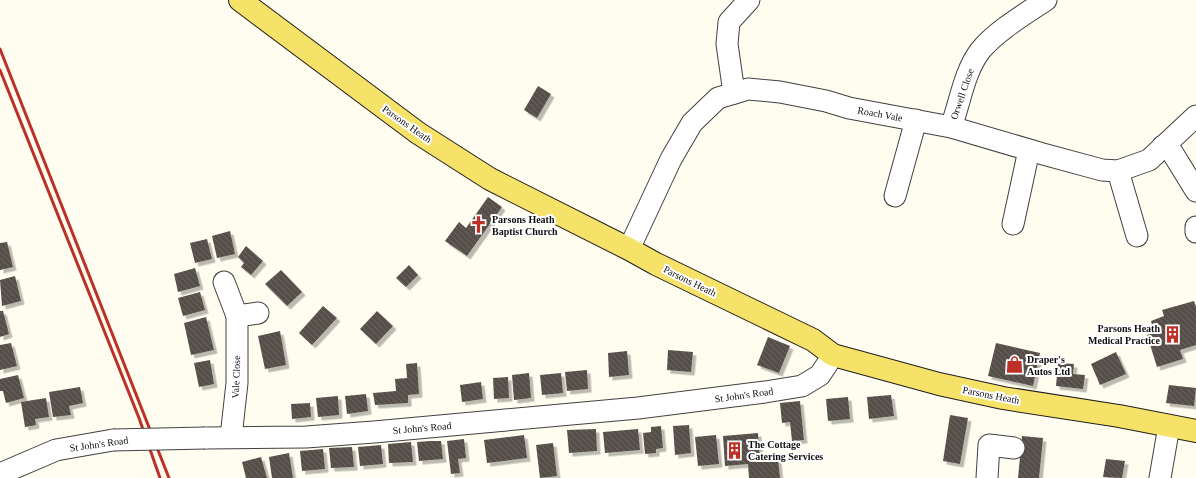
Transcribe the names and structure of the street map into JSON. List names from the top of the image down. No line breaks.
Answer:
{"streets":{"main road":["Parsons Heath"],"street":["Orwell Close","Roach Vale","Vale Close","St John's Road"]},"crossings":[["Orwell Close","Roach Vale"],["Roach Vale","Parsons Heath"],["Parsons Heath","St John's Road"],["Vale Close","St John's Road"]],"places":{"church":["Parsons Heath Baptist Church"],"building":["Parsons Heath Medical Practice","The Cottage Catering Services"],"shop":["Draper's Autos Ltd"]}}
